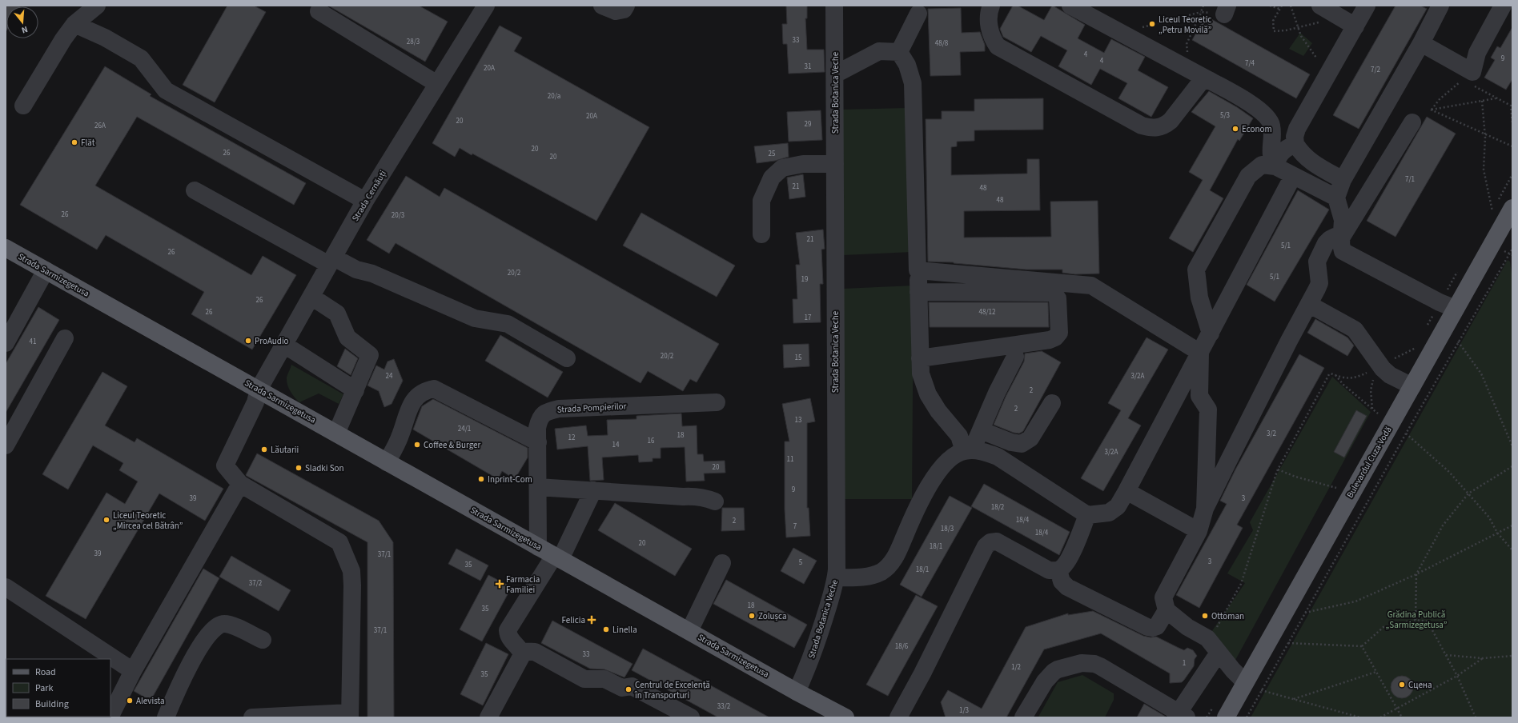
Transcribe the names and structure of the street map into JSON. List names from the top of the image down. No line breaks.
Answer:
{"streets":{"main road":["Strada Sarmizegetusa","Bulevardul Cuza-Vodă"],"street":["Strada Botanica Veche","Strada Cernăuți","Strada Pompierilor"]},"crossings":[["Strada Botanica Veche","Strada Sarmizegetusa"],["Strada Cernăuți","Strada Sarmizegetusa"],["Strada Sarmizegetusa","Strada Pompierilor"]],"parks":["Grădina Publică „Sarmizegetusa”"],"places":{"other":["Liceul Teoretic „Petru Movilă”","Econom","Flät","ProAudio","Coffee & Burger","Lăutarii","Sladki Son","Inprint-Com","Liceul Teoretic „Mircea cel Bătrân”","Zolușca","Ottoman","Linella","Сцена","Centrul de Excelență în Transporturi","Alevista"],"health":["Farmacia Familiei","Felicia"]},"house_numbers":["33","28/3","48/8","4","9","4","7/4","31","20A","7/2","20/a","5/3","20A","20","29","26A","20","26","25","20","7/1","21","48","48","26","20/3","21","5/1","26","20/2","5/1","19","26","26","48/12","17","41","20/2","15","24","3/2A","2","2","13","24/1","3/2","18","12","16","14","3/2A","11","20","9","39","3","18/2","18/4","2","7","18/3","18/4","20","18/1","39","37/1","3","5","35","18/1","37/2","18","35","37/1","18/6","33","1","1/2","35","33/2","1/3"],"legend":["Road","Park","Building"],"north":"bottom"}
